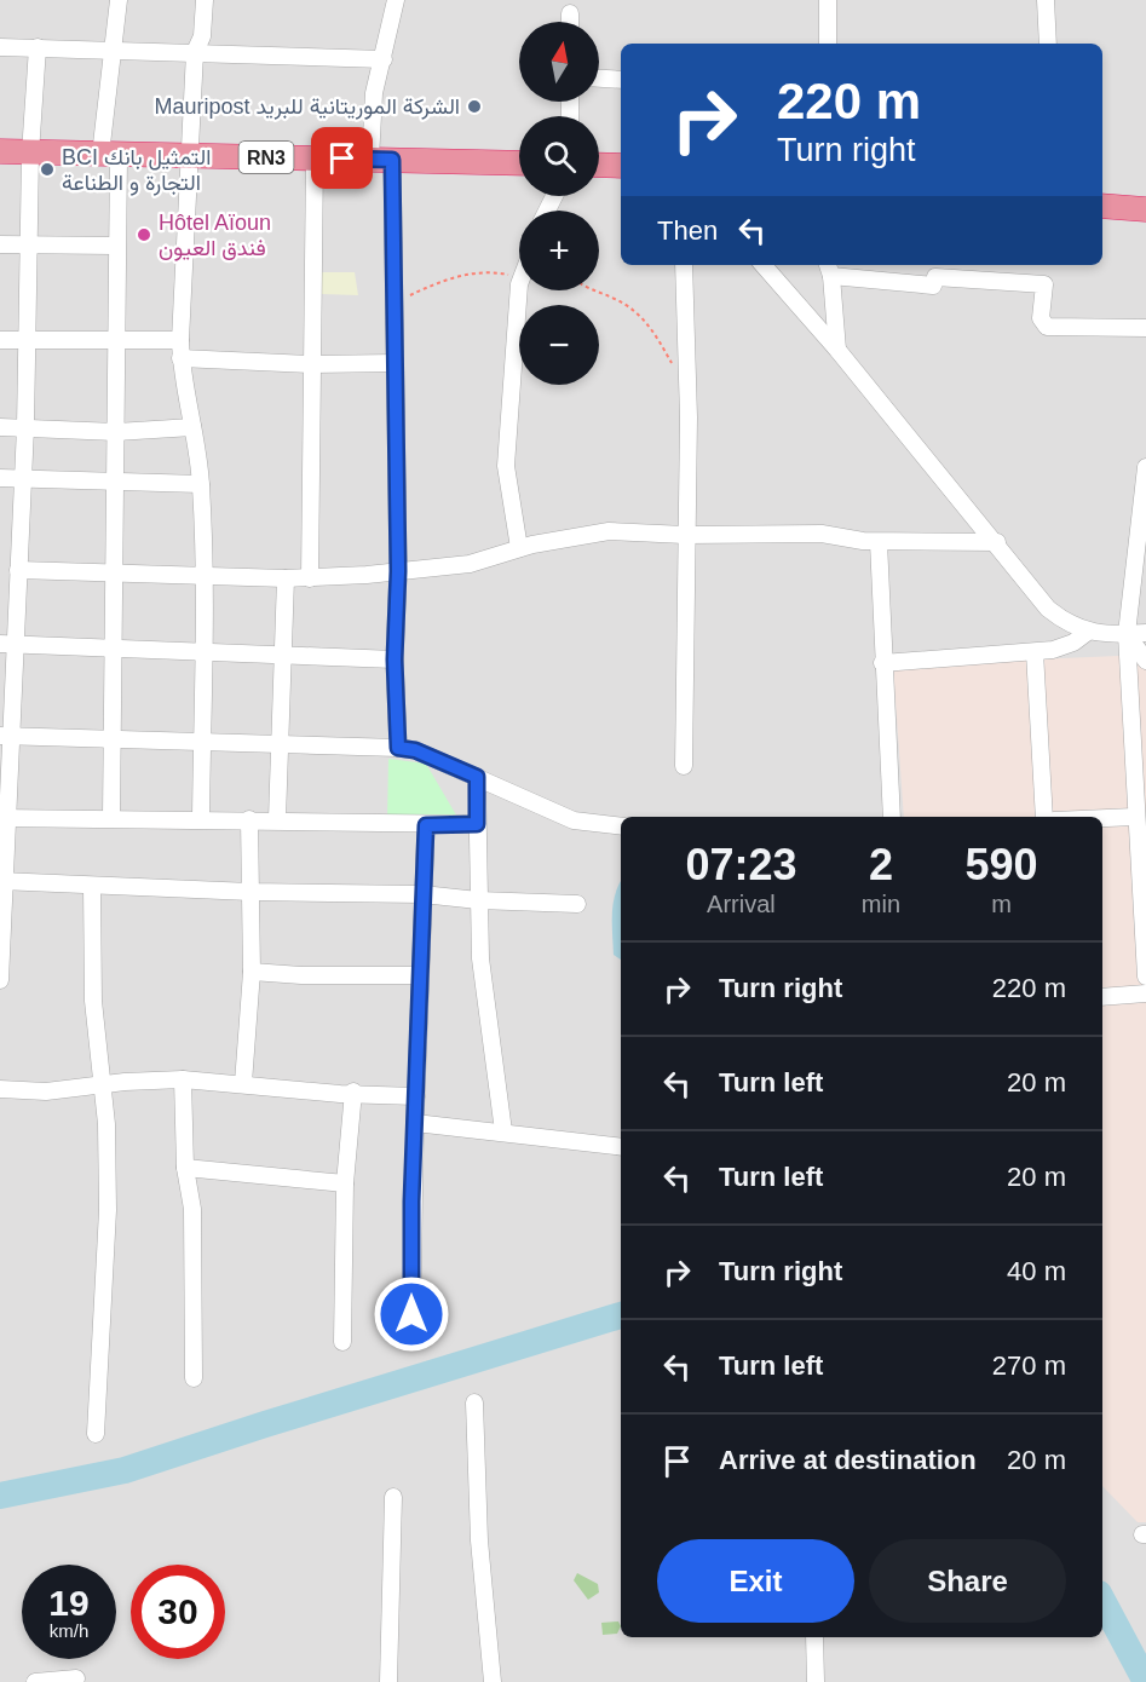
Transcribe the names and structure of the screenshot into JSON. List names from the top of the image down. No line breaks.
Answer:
{"streets":{"highway":["RN3"]},"places":["Mauripost الشركة الموريتانية للبريد","BCI التمثيل بانك التجارة و الطناعة","Hôtel Aïoun فندق العيون"],"north":"top","page":{"map_buttons":["+","−"],"turn":["220 m","Turn right"],"then":"Then","eta":["07:23","Arrival","2","min","590","m"],"list":[{"name":"Turn right","value":"220 m"},{"name":"Turn left","value":"20 m"},{"name":"Turn left","value":"20 m"},{"name":"Turn right","value":"40 m"},{"name":"Turn left","value":"270 m"},{"name":"Arrive at destination","value":"20 m"}],"buttons":["Exit","Share"],"speed":"19 km/h","limit":"30"}}
